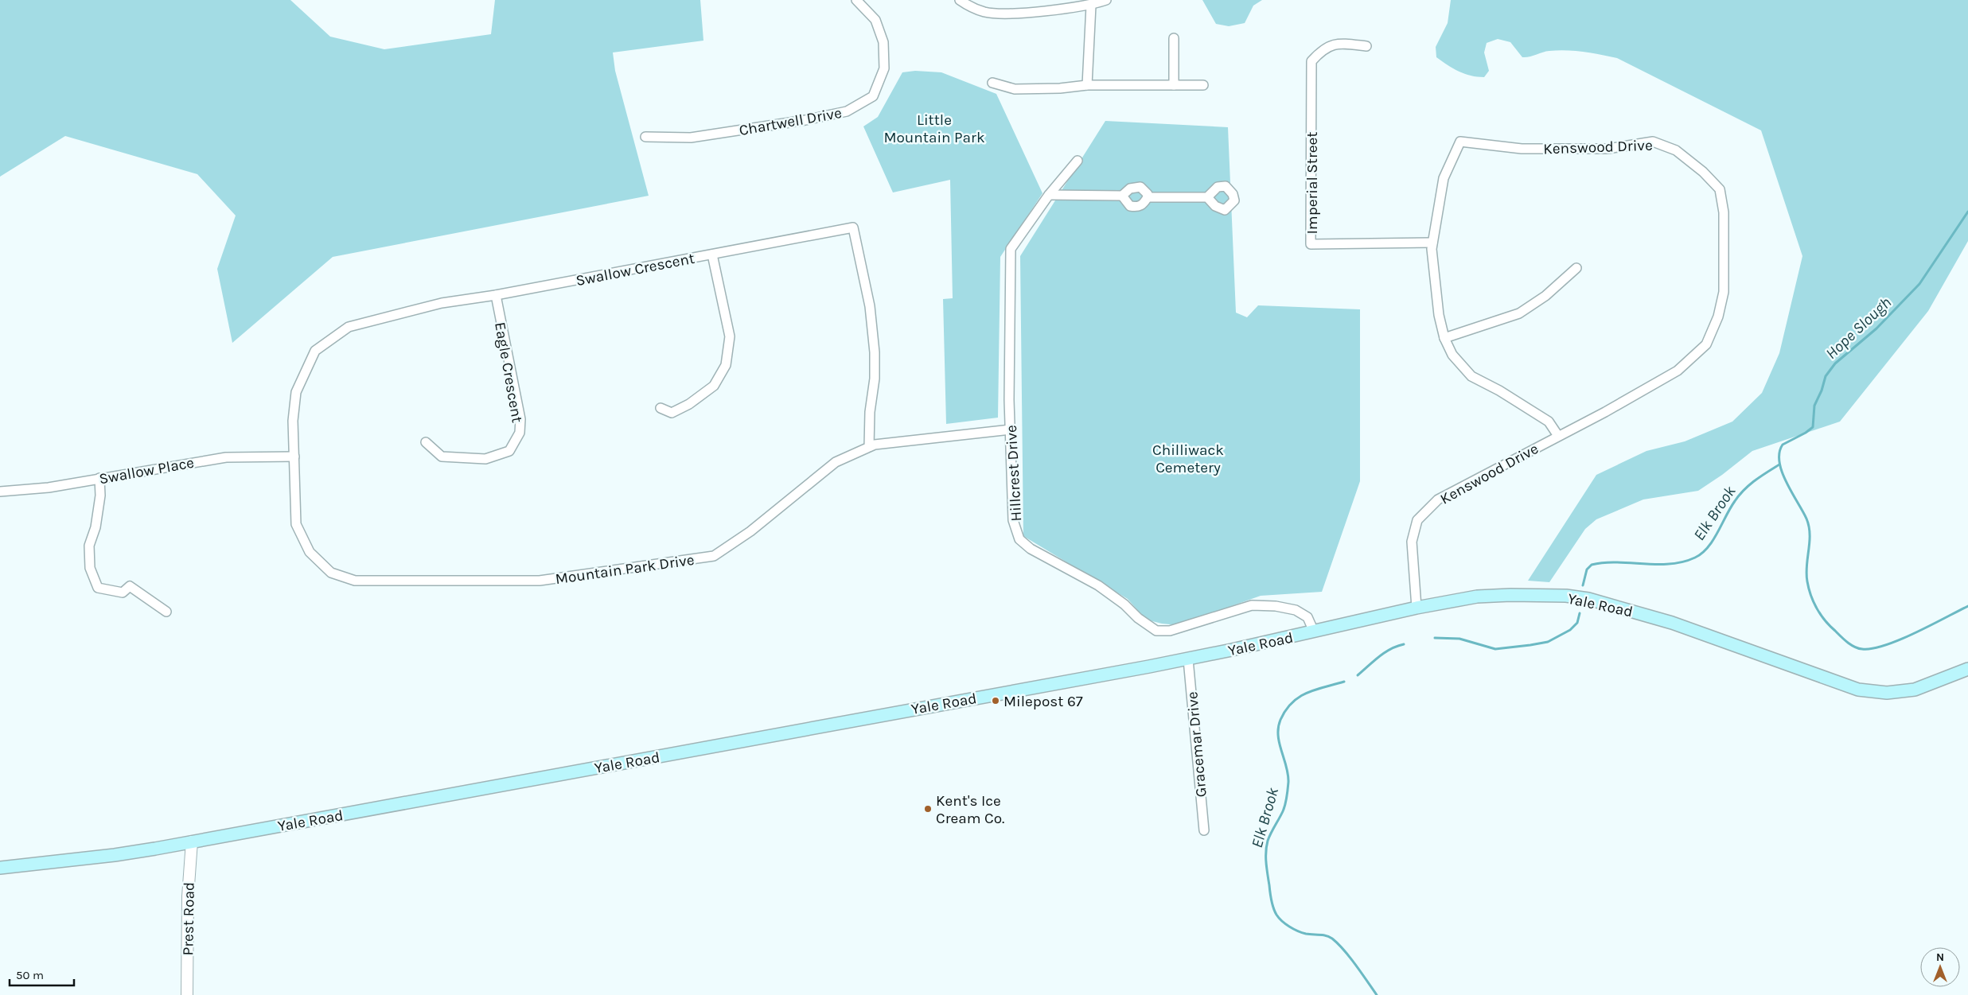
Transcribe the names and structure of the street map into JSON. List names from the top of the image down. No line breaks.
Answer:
{"streets":{"main road":["Yale Road"],"street":["Chartwell Drive","Kenswood Drive","Imperial Street","Swallow Crescent","Eagle Crescent","Swallow Place","Hillcrest Drive","Mountain Park Drive","Gracemar Drive","Prest Road"]},"crossings":[["Kenswood Drive","Imperial Street"],["Kenswood Drive","Yale Road"],["Swallow Crescent","Eagle Crescent"],["Swallow Crescent","Swallow Place"],["Swallow Crescent","Mountain Park Drive"],["Swallow Place","Mountain Park Drive"],["Hillcrest Drive","Mountain Park Drive"],["Hillcrest Drive","Yale Road"],["Yale Road","Gracemar Drive"],["Yale Road","Prest Road"]],"water":["Hope Slough","Elk Brook"],"parks":["Little Mountain Park","Chilliwack Cemetery"],"places":["Milepost 67","Kent's Ice Cream Co."],"scale_bar":"50 m","north":"top"}
